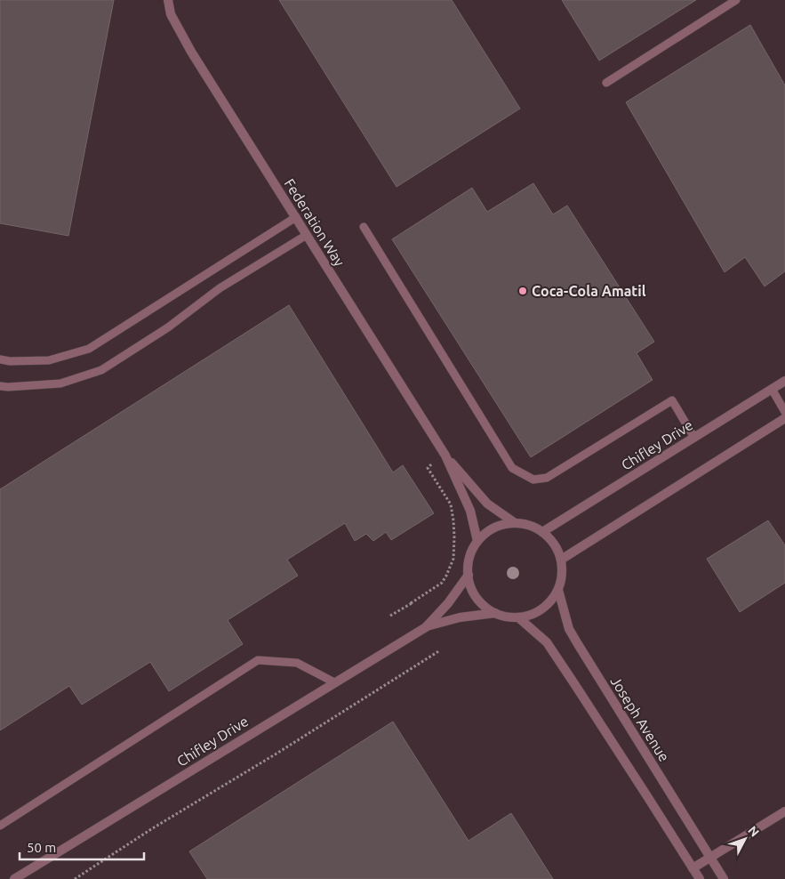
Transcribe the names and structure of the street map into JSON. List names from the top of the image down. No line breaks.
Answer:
{"streets":{"street":["Federation Way","Chifley Drive","Joseph Avenue"]},"crossings":[["Federation Way","Chifley Drive"],["Federation Way","Joseph Avenue"],["Chifley Drive","Joseph Avenue"]],"places":["Coca-Cola Amatil"],"scale_bar":"50 m","north":"top right"}
